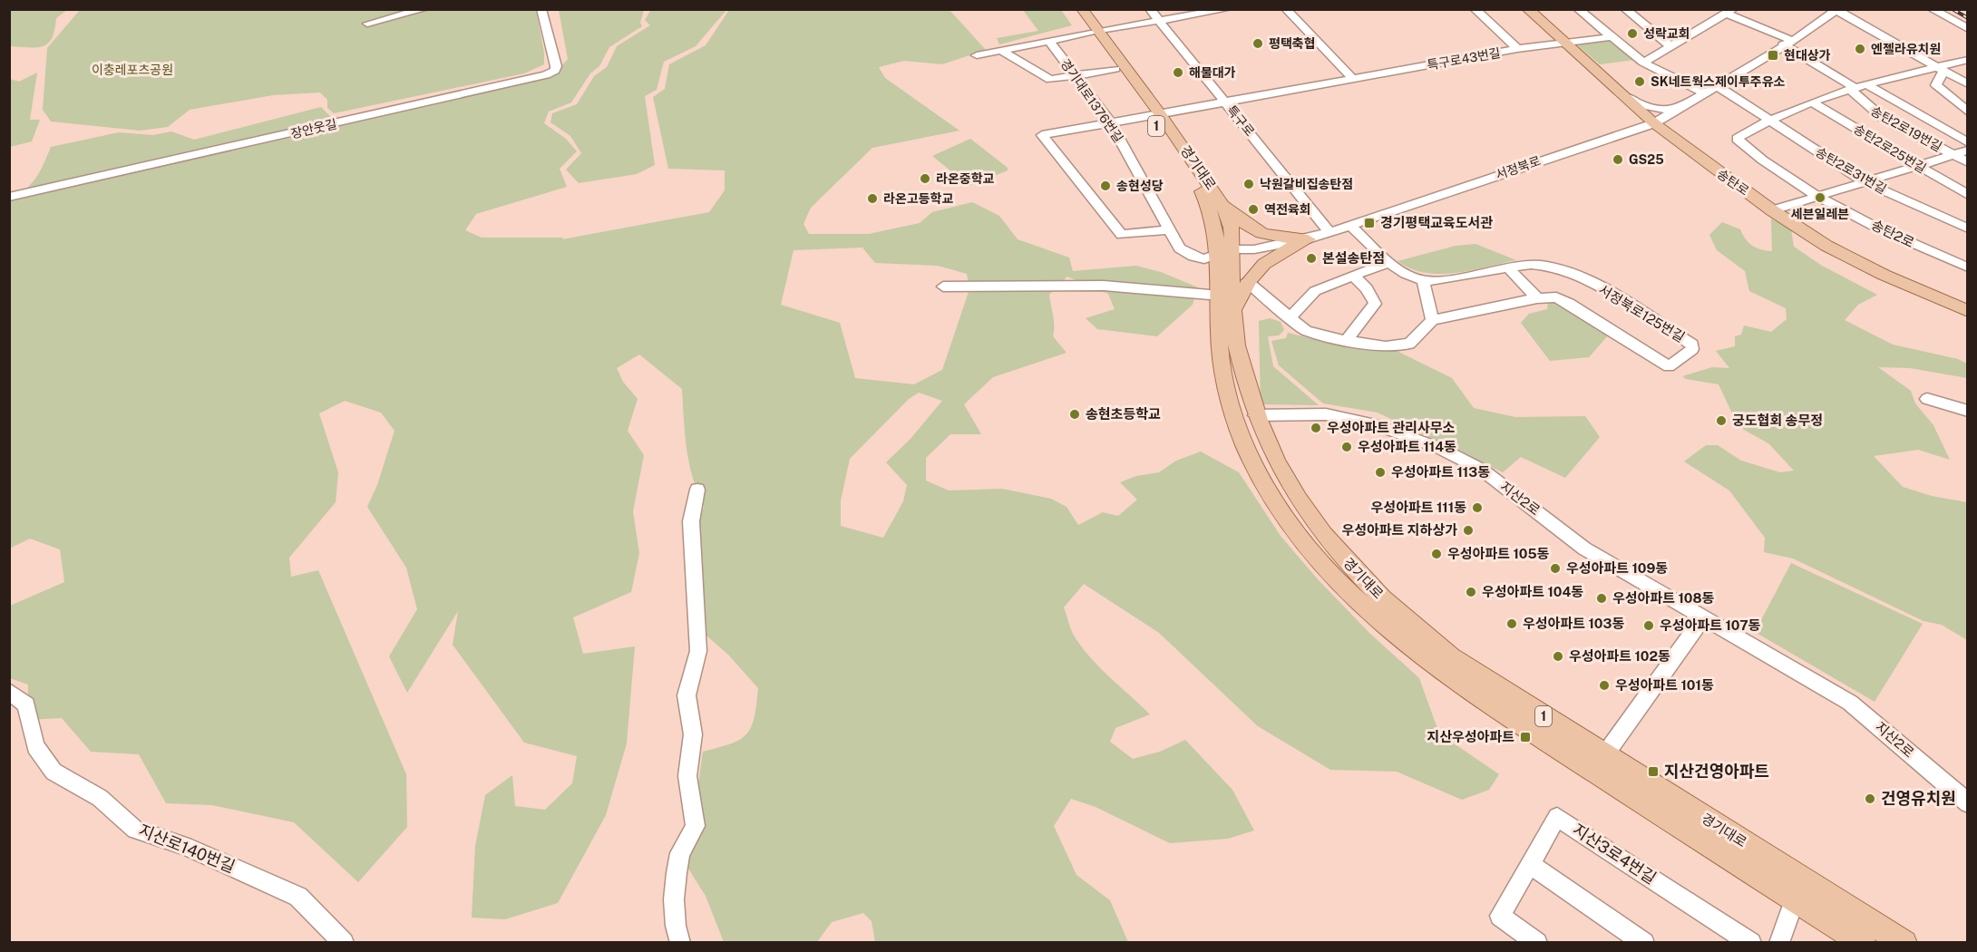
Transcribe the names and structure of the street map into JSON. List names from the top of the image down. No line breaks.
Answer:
{"streets":{"main road":["1","경기대로","송탄로"],"street":["특구로43번길","경기대로1376번길","특구로","장안웃길","송탄2로19번길","송탄2로25번길","서정북로","송탄2로31번길","송탄2로","서정북로125번길","지산2로","지산로140번길","지산3로4번길"]},"crossings":[["특구로43번길","경기대로1376번길"],["특구로43번길","특구로"],["특구로43번길","경기대로"],["경기대로1376번길","특구로"],["경기대로1376번길","경기대로"],["경기대로1376번길","서정북로"],["특구로","서정북로"],["송탄2로19번길","송탄2로"],["송탄2로25번길","송탄2로"],["경기대로","서정북로"],["경기대로","지산2로"],["서정북로","송탄로"],["서정북로","서정북로125번길"],["송탄2로31번길","송탄2로"]],"parks":["이충레포츠공원"],"places":{"other":["성락교회","평택축협","엔젤라유치원","해물대가","SK네트웍스제이투주유소","GS25","라온중학교","낙원갈비집송탄점","송현성당","세븐일레븐","라온고등학교","역전육회","본설송탄점","송현초등학교","궁도협회 송무정","우성아파트 관리사무소","우성아파트 114동","우성아파트 113동","우성아파트 111동","우성아파트 지하상가","우성아파트 105동","우성아파트 109동","우성아파트 104동","우성아파트 108동","우성아파트 103동","우성아파트 107동","우성아파트 102동","우성아파트 101동","건영유치원"],"transit":["현대상가","경기평택교육도서관","지산우성아파트","지산건영아파트"]}}
